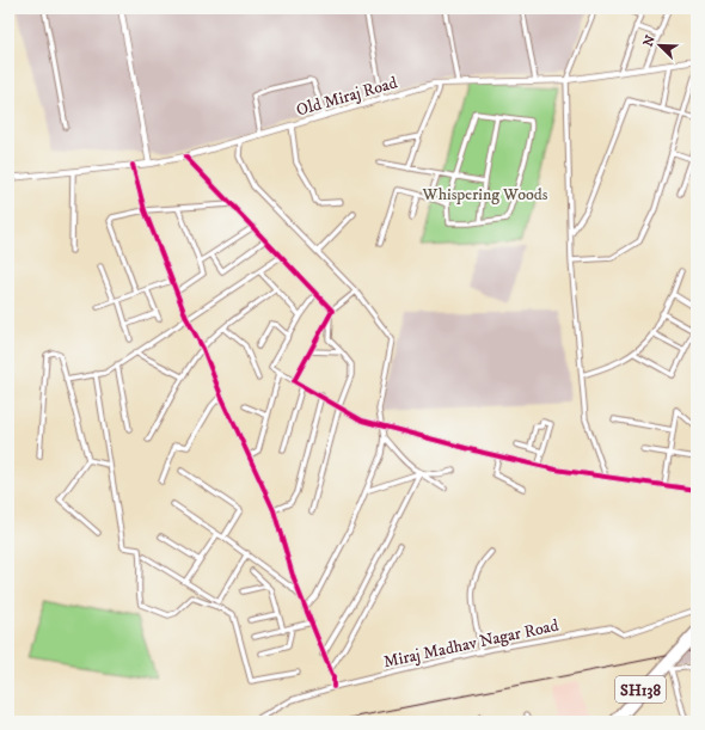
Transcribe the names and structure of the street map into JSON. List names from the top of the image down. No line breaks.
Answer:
{"streets":{"highway":["SH138"],"main road":["Old Miraj Road"],"street":["Miraj Madhav Nagar Road"]},"parks":["Whispering Woods"],"north":"top left"}
